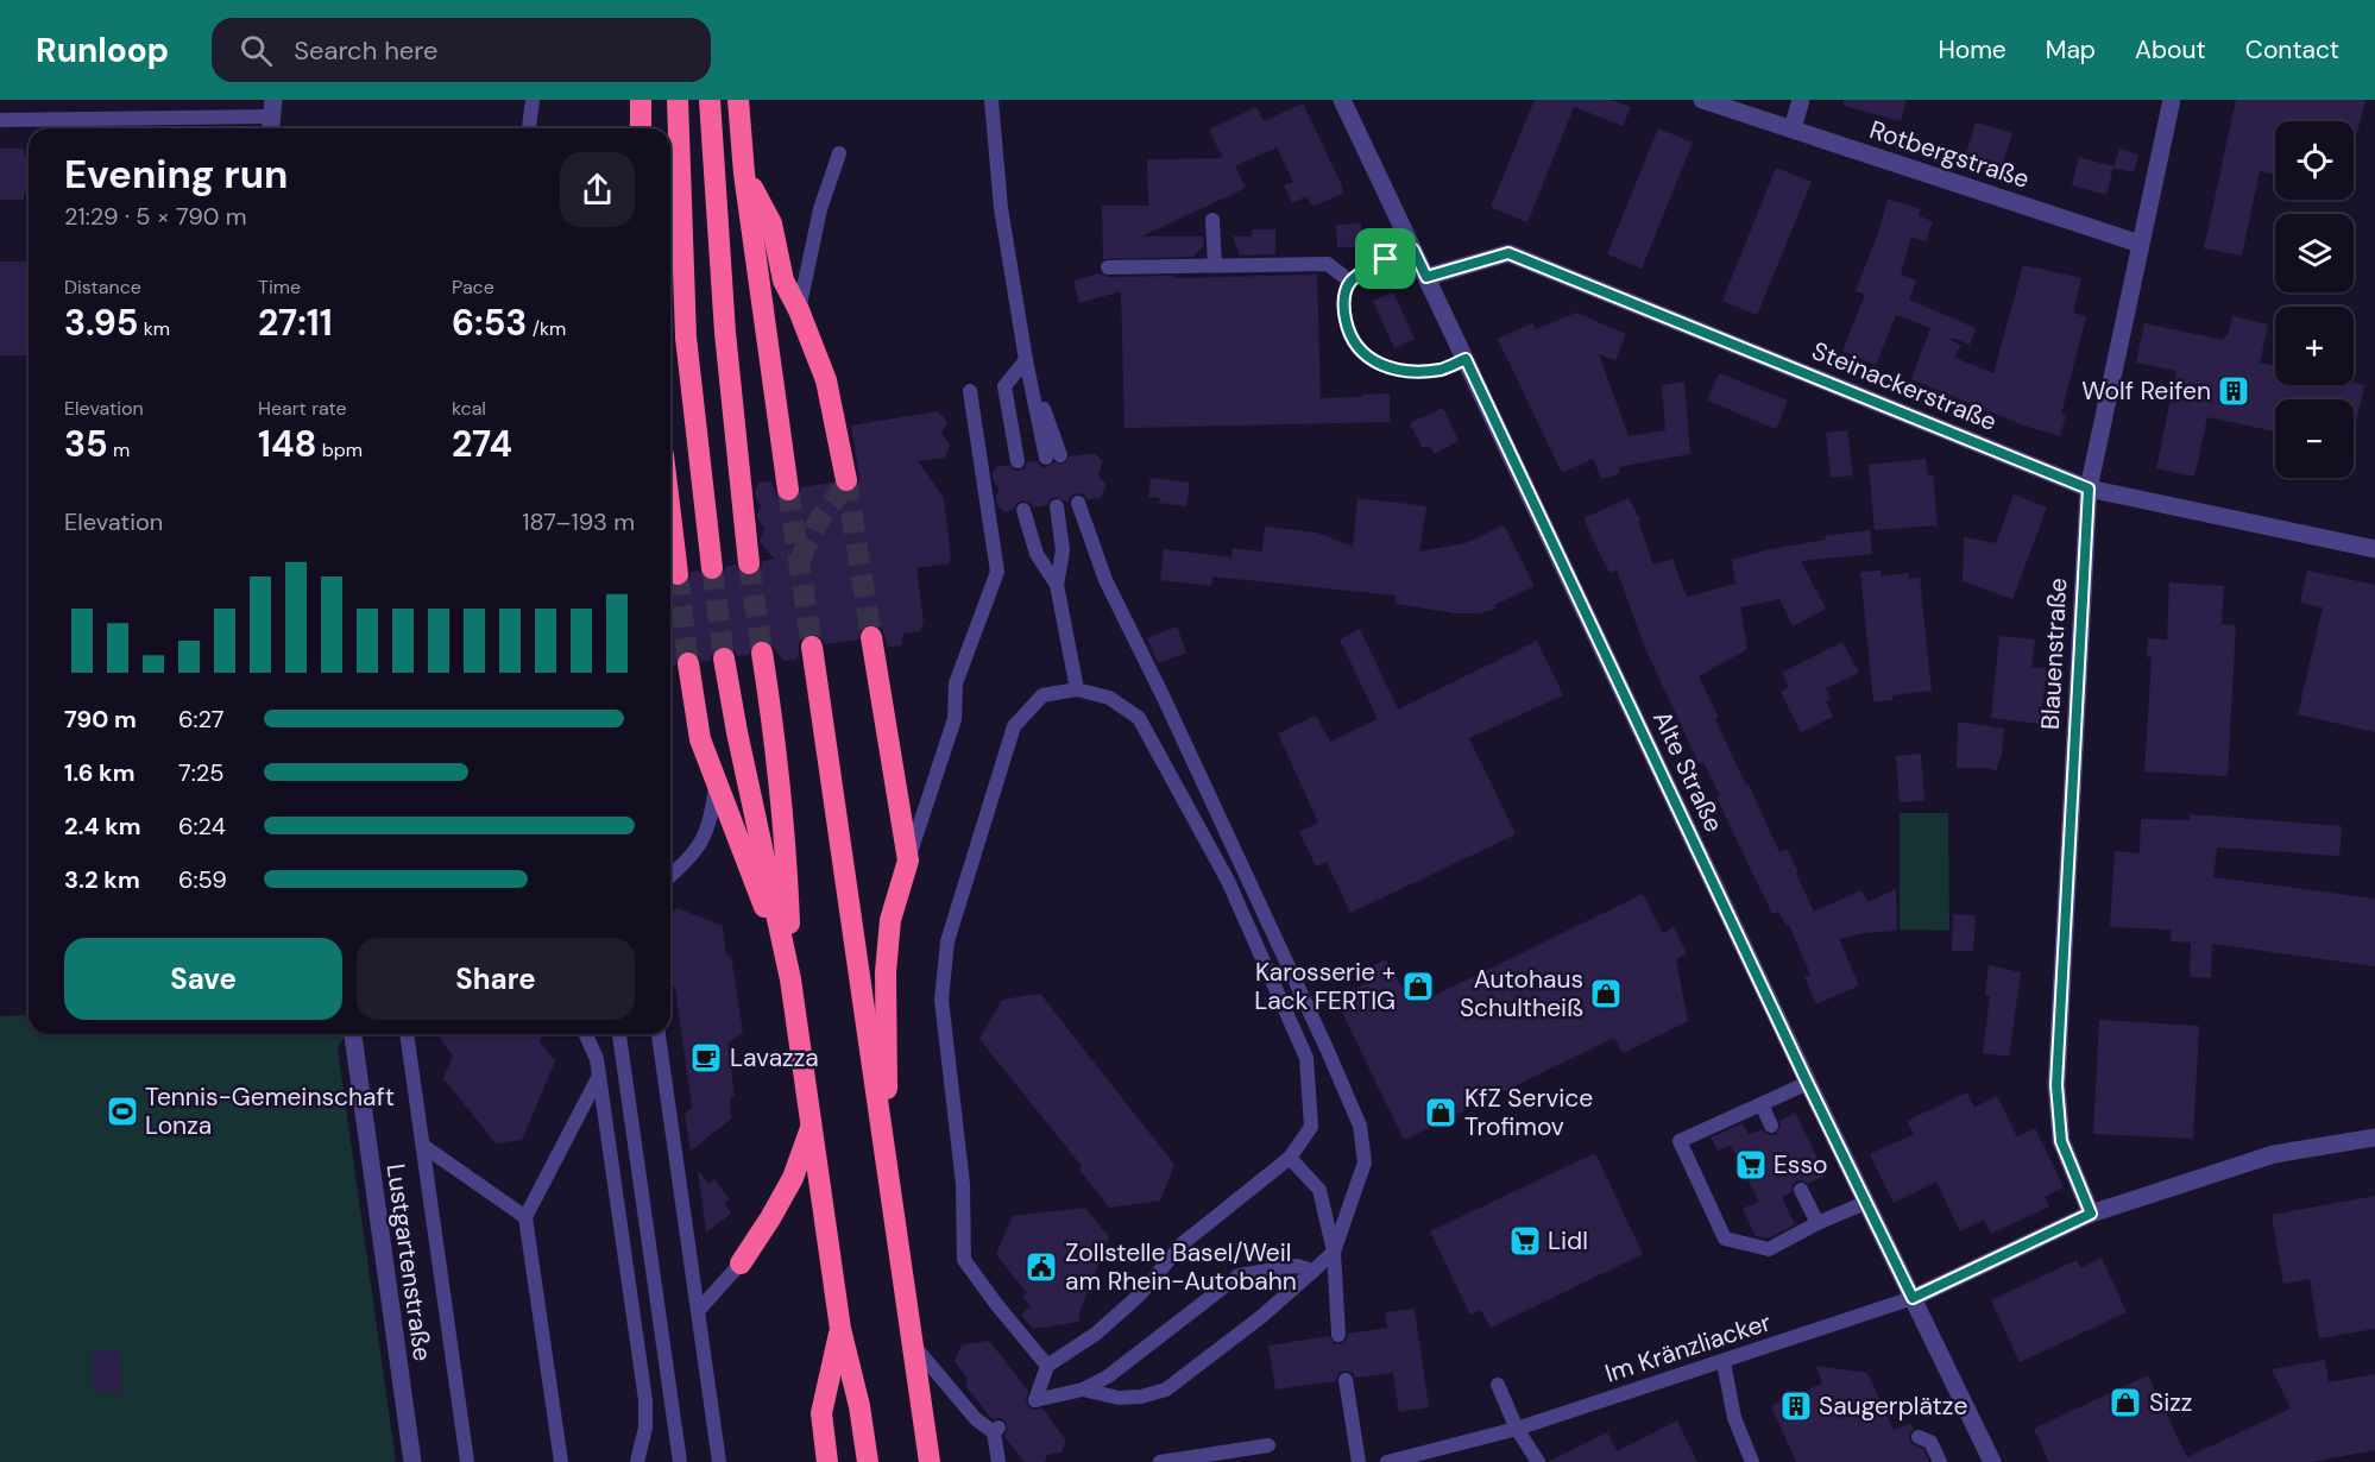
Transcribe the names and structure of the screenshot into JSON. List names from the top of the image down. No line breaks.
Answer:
{"streets":{"street":["Rotbergstraße","Steinackerstraße","Blauenstraße","Alte Straße","Lustgartenstraße"],"lane":["Im Kränzliacker"]},"crossings":[["Rotbergstraße","Blauenstraße"],["Steinackerstraße","Blauenstraße"],["Steinackerstraße","Alte Straße"],["Alte Straße","Im Kränzliacker"]],"places":{"building":["Wolf Reifen","Saugerplätze"],"shop":["Karosserie + Lack FERTIG","Autohaus Schultheiß","KfZ Service Trofimov","Sizz"],"cafe":["Lavazza"],"sports":["Tennis-Gemeinschaft Lonza"],"supermarket":["Esso","Lidl"],"public building":["Zollstelle Basel/Weil am Rhein-Autobahn"]},"page":{"header":"Runloop","search":"Search here","nav":["Home","Map","About","Contact"],"map_buttons":["+","−"],"heading":["Evening run","21:29 · 5 × 790 m"],"stats":[["Distance","3.95 km"],["Time","27:11"],["Pace","6:53 /km"],["Elevation","35 m"],["Heart rate","148 bpm"],["kcal","274"]],"chart":["Elevation","187–193 m"],"list":[{"name":"790 m","note":"6:27"},{"name":"1.6 km","note":"7:25"},{"name":"2.4 km","note":"6:24"},{"name":"3.2 km","note":"6:59"}],"buttons":["Save","Share"]}}
